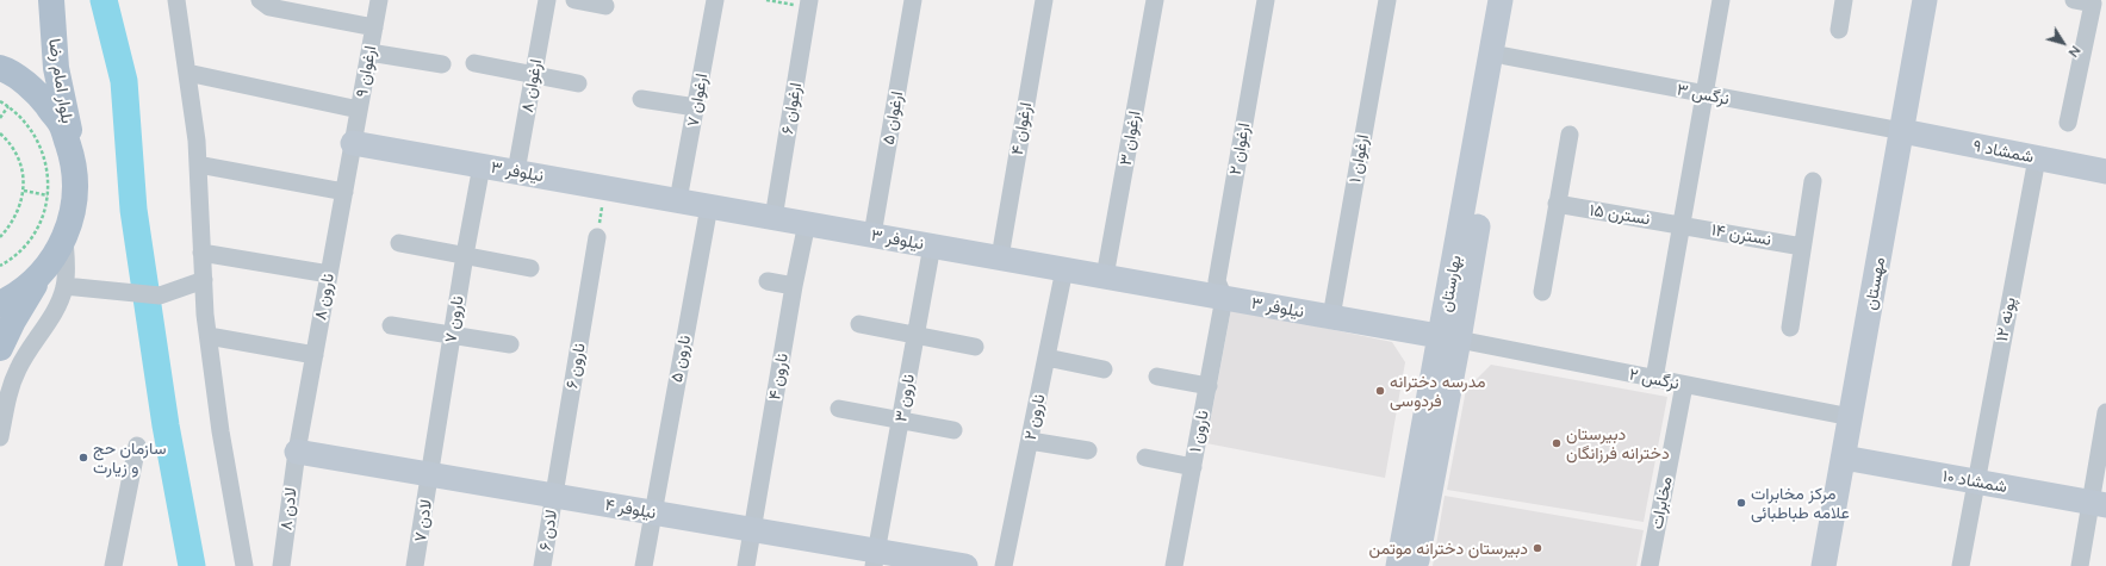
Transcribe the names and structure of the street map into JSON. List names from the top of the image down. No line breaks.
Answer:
{"streets":{"main road":["بلوار امام رضا"],"street":["ارغوان ۹","ارغوان ۸","نرگس ۳","ارغوان ۷","ارغوان ۶","ارغوان ۵","ارغوان ۴","ارغوان ۳","ارغوان ۲","شمشاد ۹","ارغوان ۱","نیلوفر ۳","نسترن ۱۵","نسترن ۱۴","بهارستان","مهستان","نارون ۸","نارون ۷","پونه ۱۲","نارون ۵","نارون ۶","نارون ۴","نرگس ۲","نارون ۳","نارون ۲","نارون ۱","شمشاد ۱۰","مخابرات","لادن ۸","نیلوفر ۴","لادن ۷","لادن ۶"]},"crossings":[["ارغوان ۹","نیلوفر ۳"],["ارغوان ۹","نارون ۸"],["ارغوان ۸","نیلوفر ۳"],["نرگس ۳","شمشاد ۹"],["نرگس ۳","بهارستان"],["نرگس ۳","مهستان"],["ارغوان ۷","نیلوفر ۳"],["ارغوان ۶","نیلوفر ۳"],["ارغوان ۵","نیلوفر ۳"],["ارغوان ۴","نیلوفر ۳"],["ارغوان ۳","نیلوفر ۳"],["ارغوان ۲","نیلوفر ۳"],["ارغوان ۲","نارون ۱"],["شمشاد ۹","مهستان"],["شمشاد ۹","پونه ۱۲"],["ارغوان ۱","نیلوفر ۳"],["نیلوفر ۳","بهارستان"],["نیلوفر ۳","نارون ۸"],["نیلوفر ۳","نارون ۷"],["نیلوفر ۳","نارون ۵"],["نیلوفر ۳","نارون ۴"],["نیلوفر ۳","نرگس ۲"],["نیلوفر ۳","نارون ۳"],["نیلوفر ۳","نارون ۲"],["نیلوفر ۳","نارون ۱"],["نسترن ۱۵","نسترن ۱۴"],["بهارستان","نرگس ۲"],["مهستان","نرگس ۲"],["مهستان","شمشاد ۱۰"],["نارون ۸","لادن ۸"],["نارون ۸","نیلوفر ۴"],["نارون ۷","نیلوفر ۴"],["نارون ۷","لادن ۷"],["پونه ۱۲","شمشاد ۱۰"],["نارون ۵","نیلوفر ۴"],["نارون ۶","نیلوفر ۴"],["نارون ۶","لادن ۶"],["نارون ۴","نیلوفر ۴"],["نرگس ۲","مخابرات"],["نارون ۳","نیلوفر ۴"],["لادن ۸","نیلوفر ۴"],["نیلوفر ۴","لادن ۷"],["نیلوفر ۴","لادن ۶"]],"places":["مدرسه دخترانه فردوسی","دبیرستان دخترانه فرزانگان","سازمان حج و زیارت","مرکز مخابرات علامه طباطبائی","دبیرستان دخترانه موتمن"],"north":"bottom right"}
